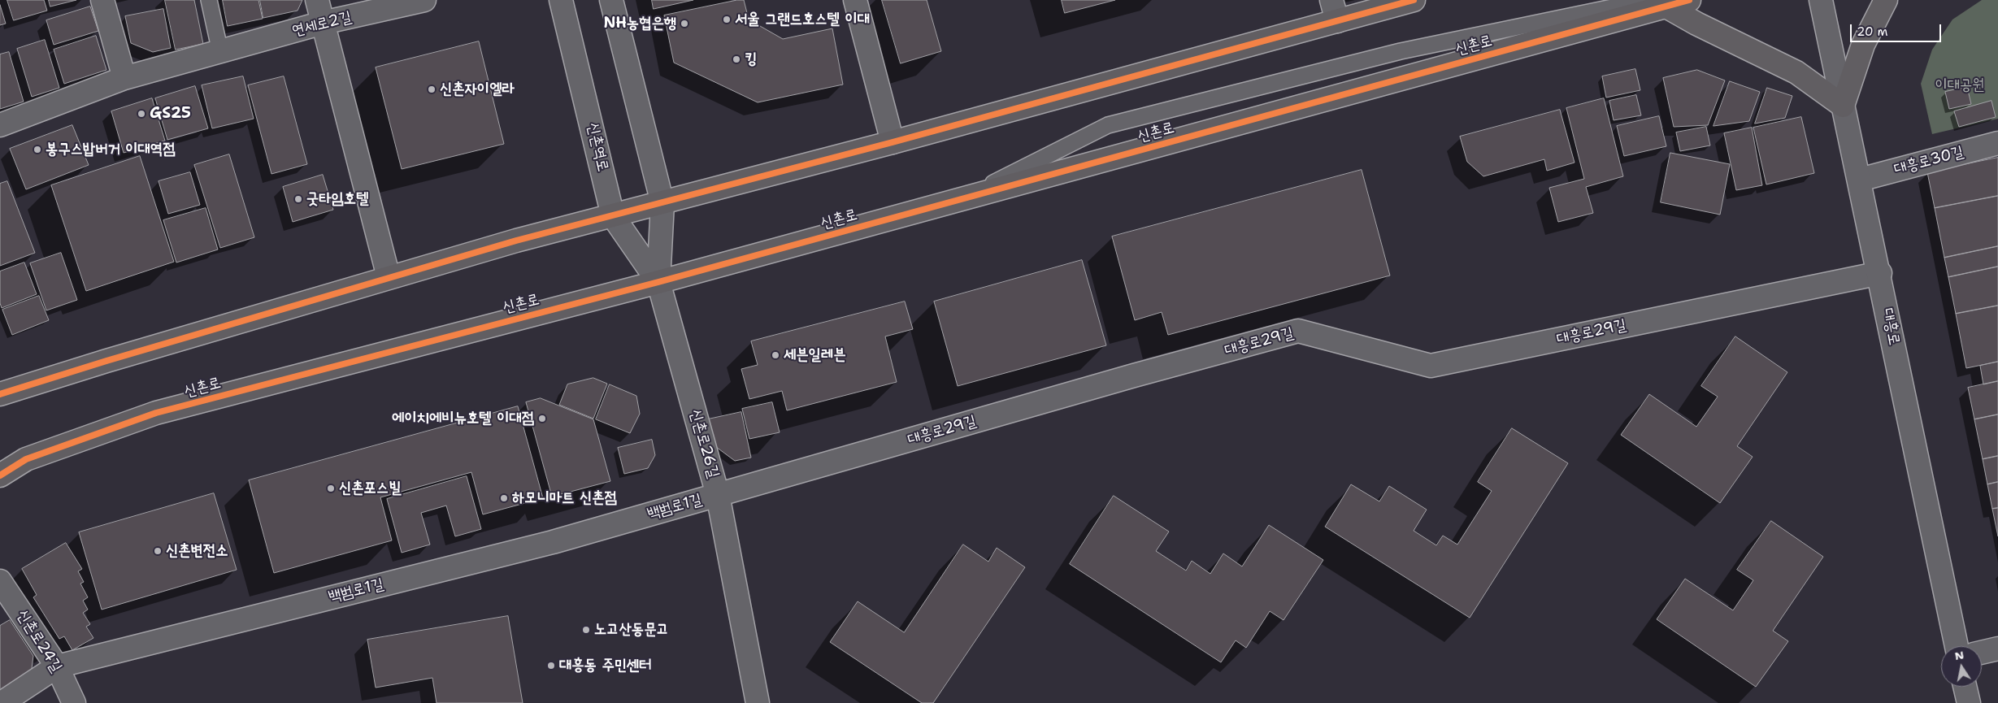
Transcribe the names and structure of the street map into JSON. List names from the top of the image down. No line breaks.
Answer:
{"streets":{"main road":["신촌로"],"street":["연세로2길","신촌역로","대흥로30길","대흥로","대흥로29길","신촌로26길","백범로1길","신촌로24길"]},"crossings":[["신촌로","신촌역로"],["신촌로","신촌로26길"],["신촌역로","신촌로26길"],["대흥로30길","대흥로"],["대흥로","대흥로29길"],["대흥로29길","신촌로26길"],["대흥로29길","백범로1길"],["신촌로26길","백범로1길"],["백범로1길","신촌로24길"]],"parks":["이대공원"],"places":["서울 그랜드호스텔 이대","NH농협은행","킹","신촌자이엘라","GS25","봉구스밥버거 이대역점","굿타임호텔","세븐일레븐","에이치에비뉴호텔 이대점","신촌포스빌","하모니마트 신촌점","신촌변전소","노고산동문고","대흥동 주민센터"],"scale_bar":"20 m","north":"top"}
